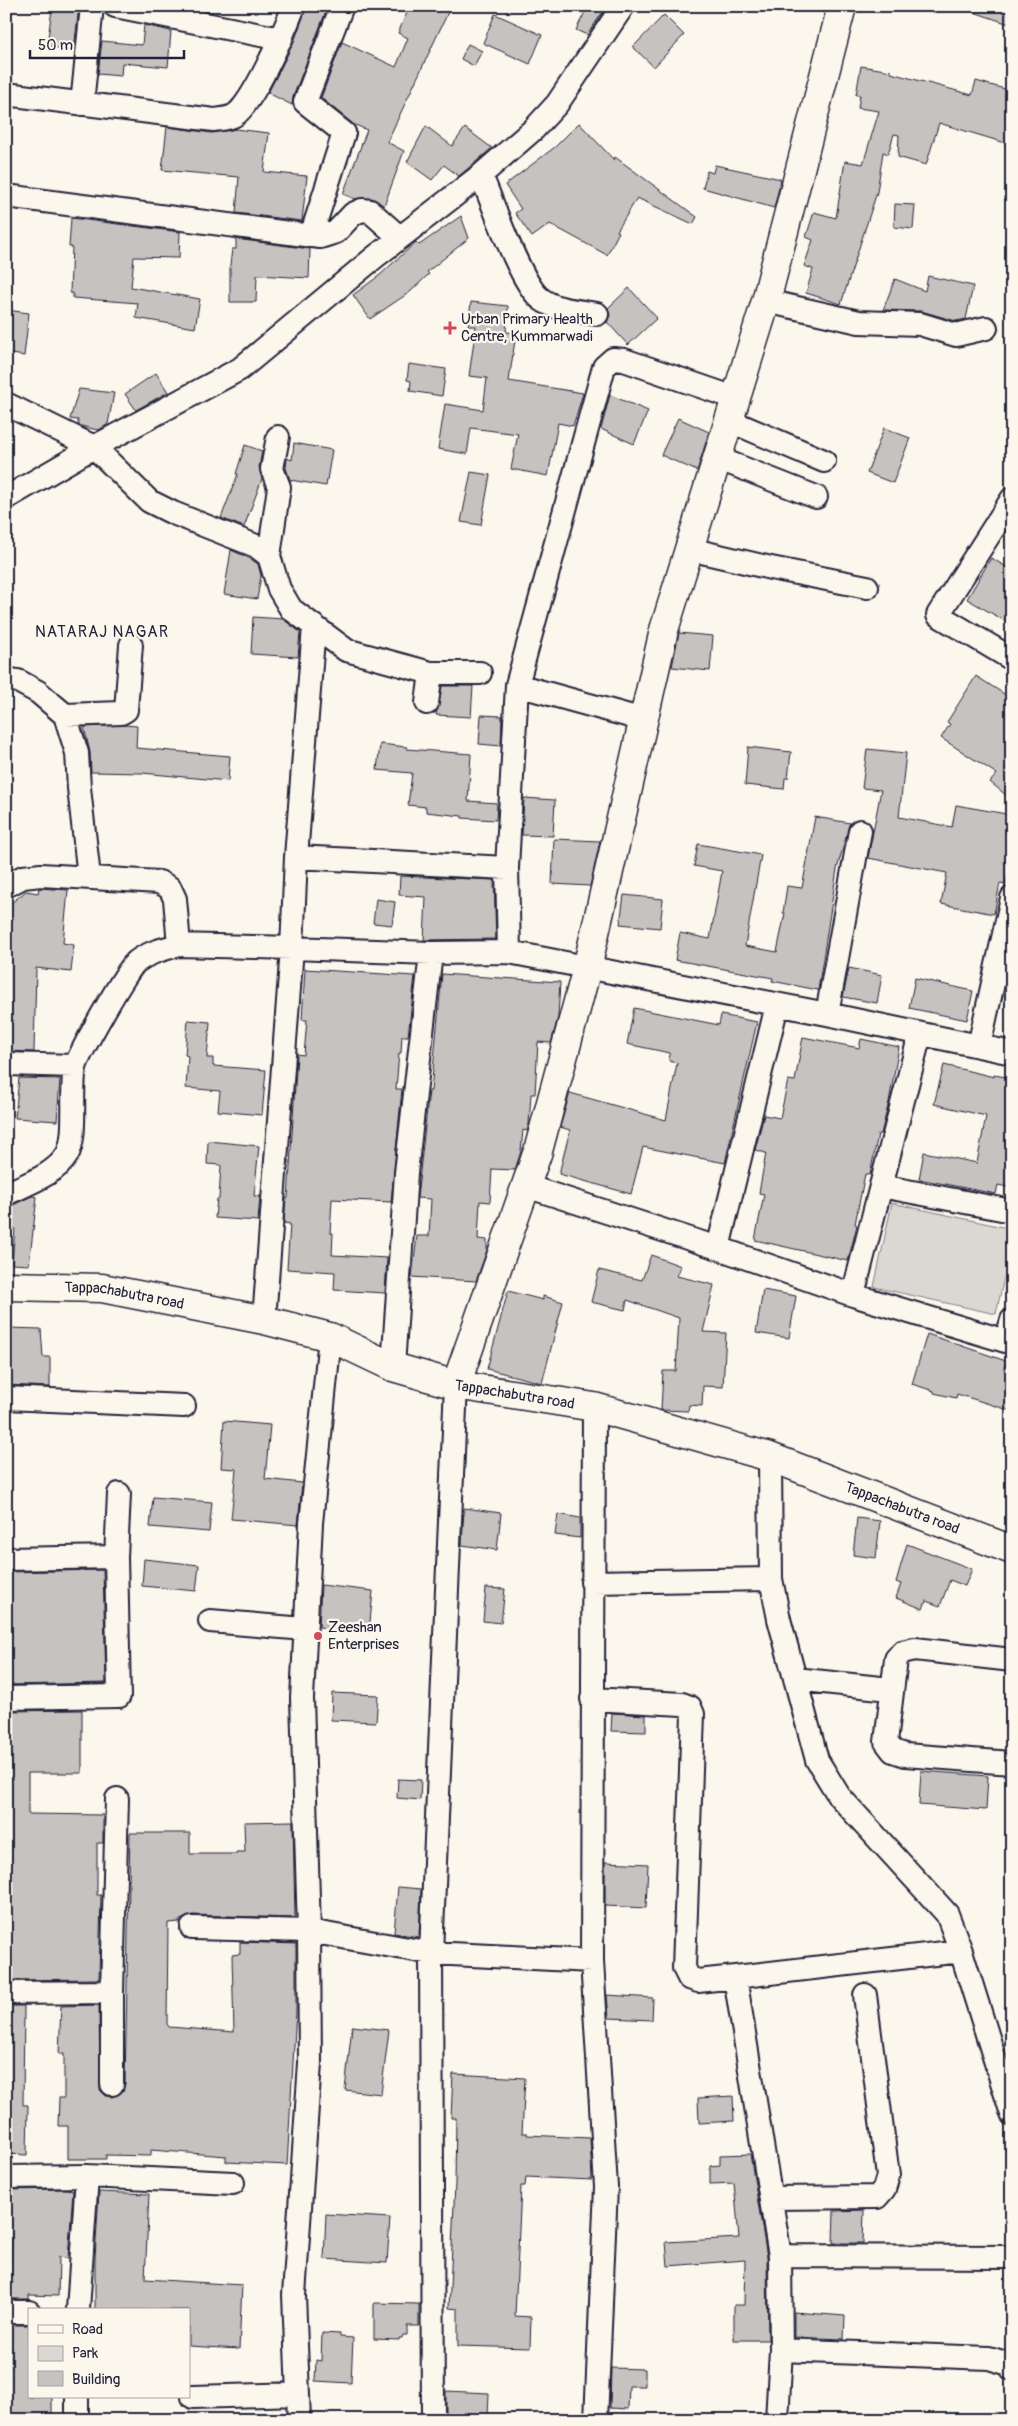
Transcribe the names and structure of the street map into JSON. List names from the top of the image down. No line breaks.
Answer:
{"streets":{"street":["Tappachabutra road"]},"districts":["NATARAJ NAGAR"],"places":{"health":["Urban Primary Health Centre, Kummarwadi"],"other":["Zeeshan Enterprises"]},"legend":["Road","Park","Building"],"scale_bar":"50 m"}
